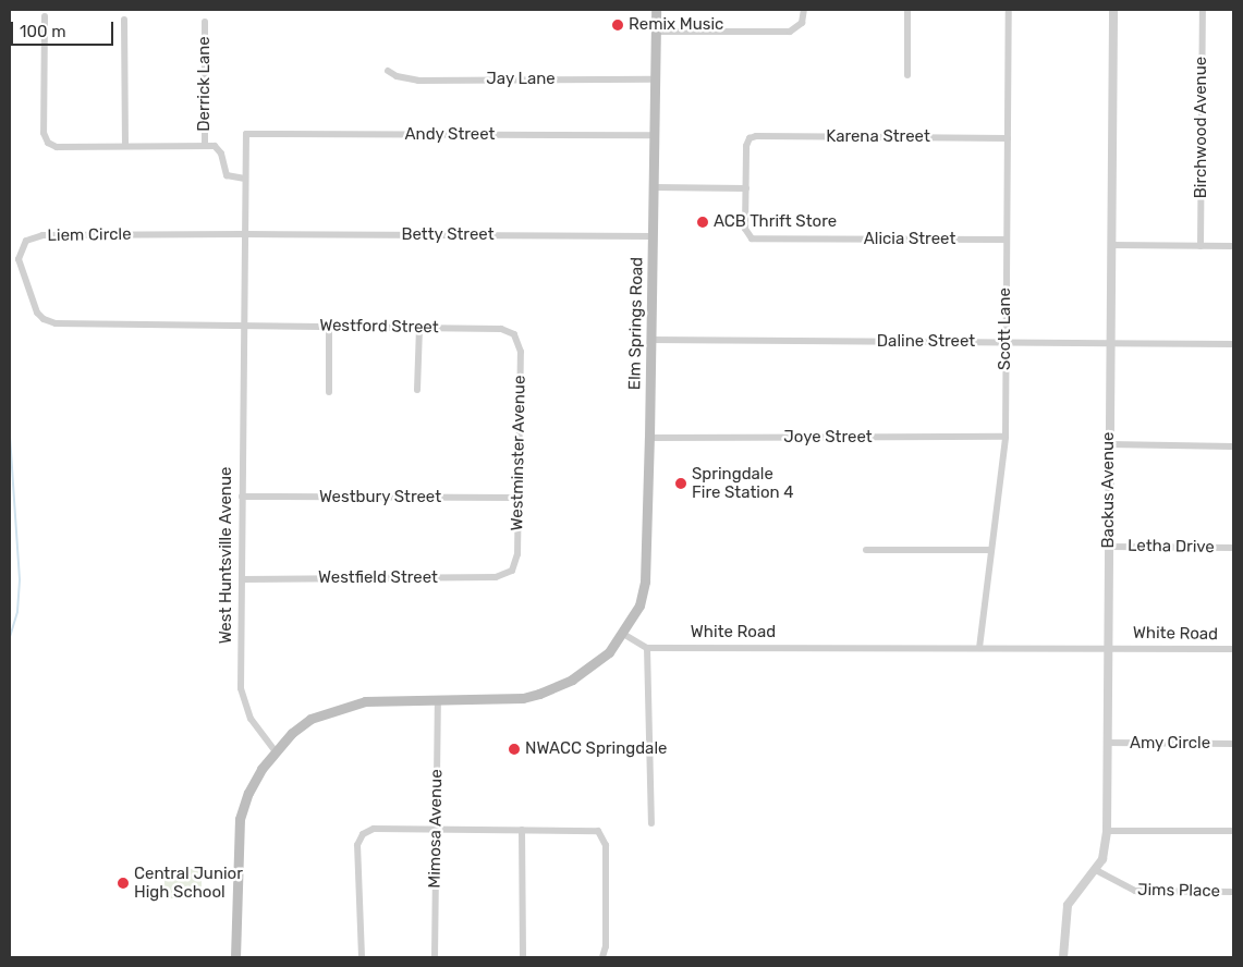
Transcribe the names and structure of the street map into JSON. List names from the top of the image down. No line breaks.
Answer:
{"streets":{"main road":["Elm Springs Road"],"street":["Jay Lane","Derrick Lane","Birchwood Avenue","Andy Street","Karena Street","Liem Circle","Betty Street","Alicia Street","Westford Street","Scott Lane","Daline Street","Joye Street","Westminster Avenue","Backus Avenue","Westbury Street","Letha Drive","West Huntsville Avenue","Westfield Street","White Road","Amy Circle","Mimosa Avenue","Jims Place"]},"crossings":[["Jay Lane","Elm Springs Road"],["Andy Street","Elm Springs Road"],["Andy Street","West Huntsville Avenue"],["Karena Street","Alicia Street"],["Karena Street","Scott Lane"],["Liem Circle","Betty Street"],["Liem Circle","Westford Street"],["Liem Circle","West Huntsville Avenue"],["Betty Street","Elm Springs Road"],["Betty Street","West Huntsville Avenue"],["Alicia Street","Scott Lane"],["Elm Springs Road","Daline Street"],["Elm Springs Road","Joye Street"],["Elm Springs Road","White Road"],["Westford Street","Westminster Avenue"],["Westford Street","West Huntsville Avenue"],["Scott Lane","Daline Street"],["Scott Lane","Joye Street"],["Scott Lane","White Road"],["Daline Street","Backus Avenue"],["Westminster Avenue","Westbury Street"],["Westminster Avenue","Westfield Street"],["Backus Avenue","Letha Drive"],["Backus Avenue","White Road"],["Backus Avenue","Amy Circle"],["Backus Avenue","Jims Place"],["Westbury Street","West Huntsville Avenue"],["West Huntsville Avenue","Westfield Street"]],"places":["Remix Music","ACB Thrift Store","Springdale Fire Station 4","NWACC Springdale","Central Junior High School"],"scale_bar":"100 m"}
